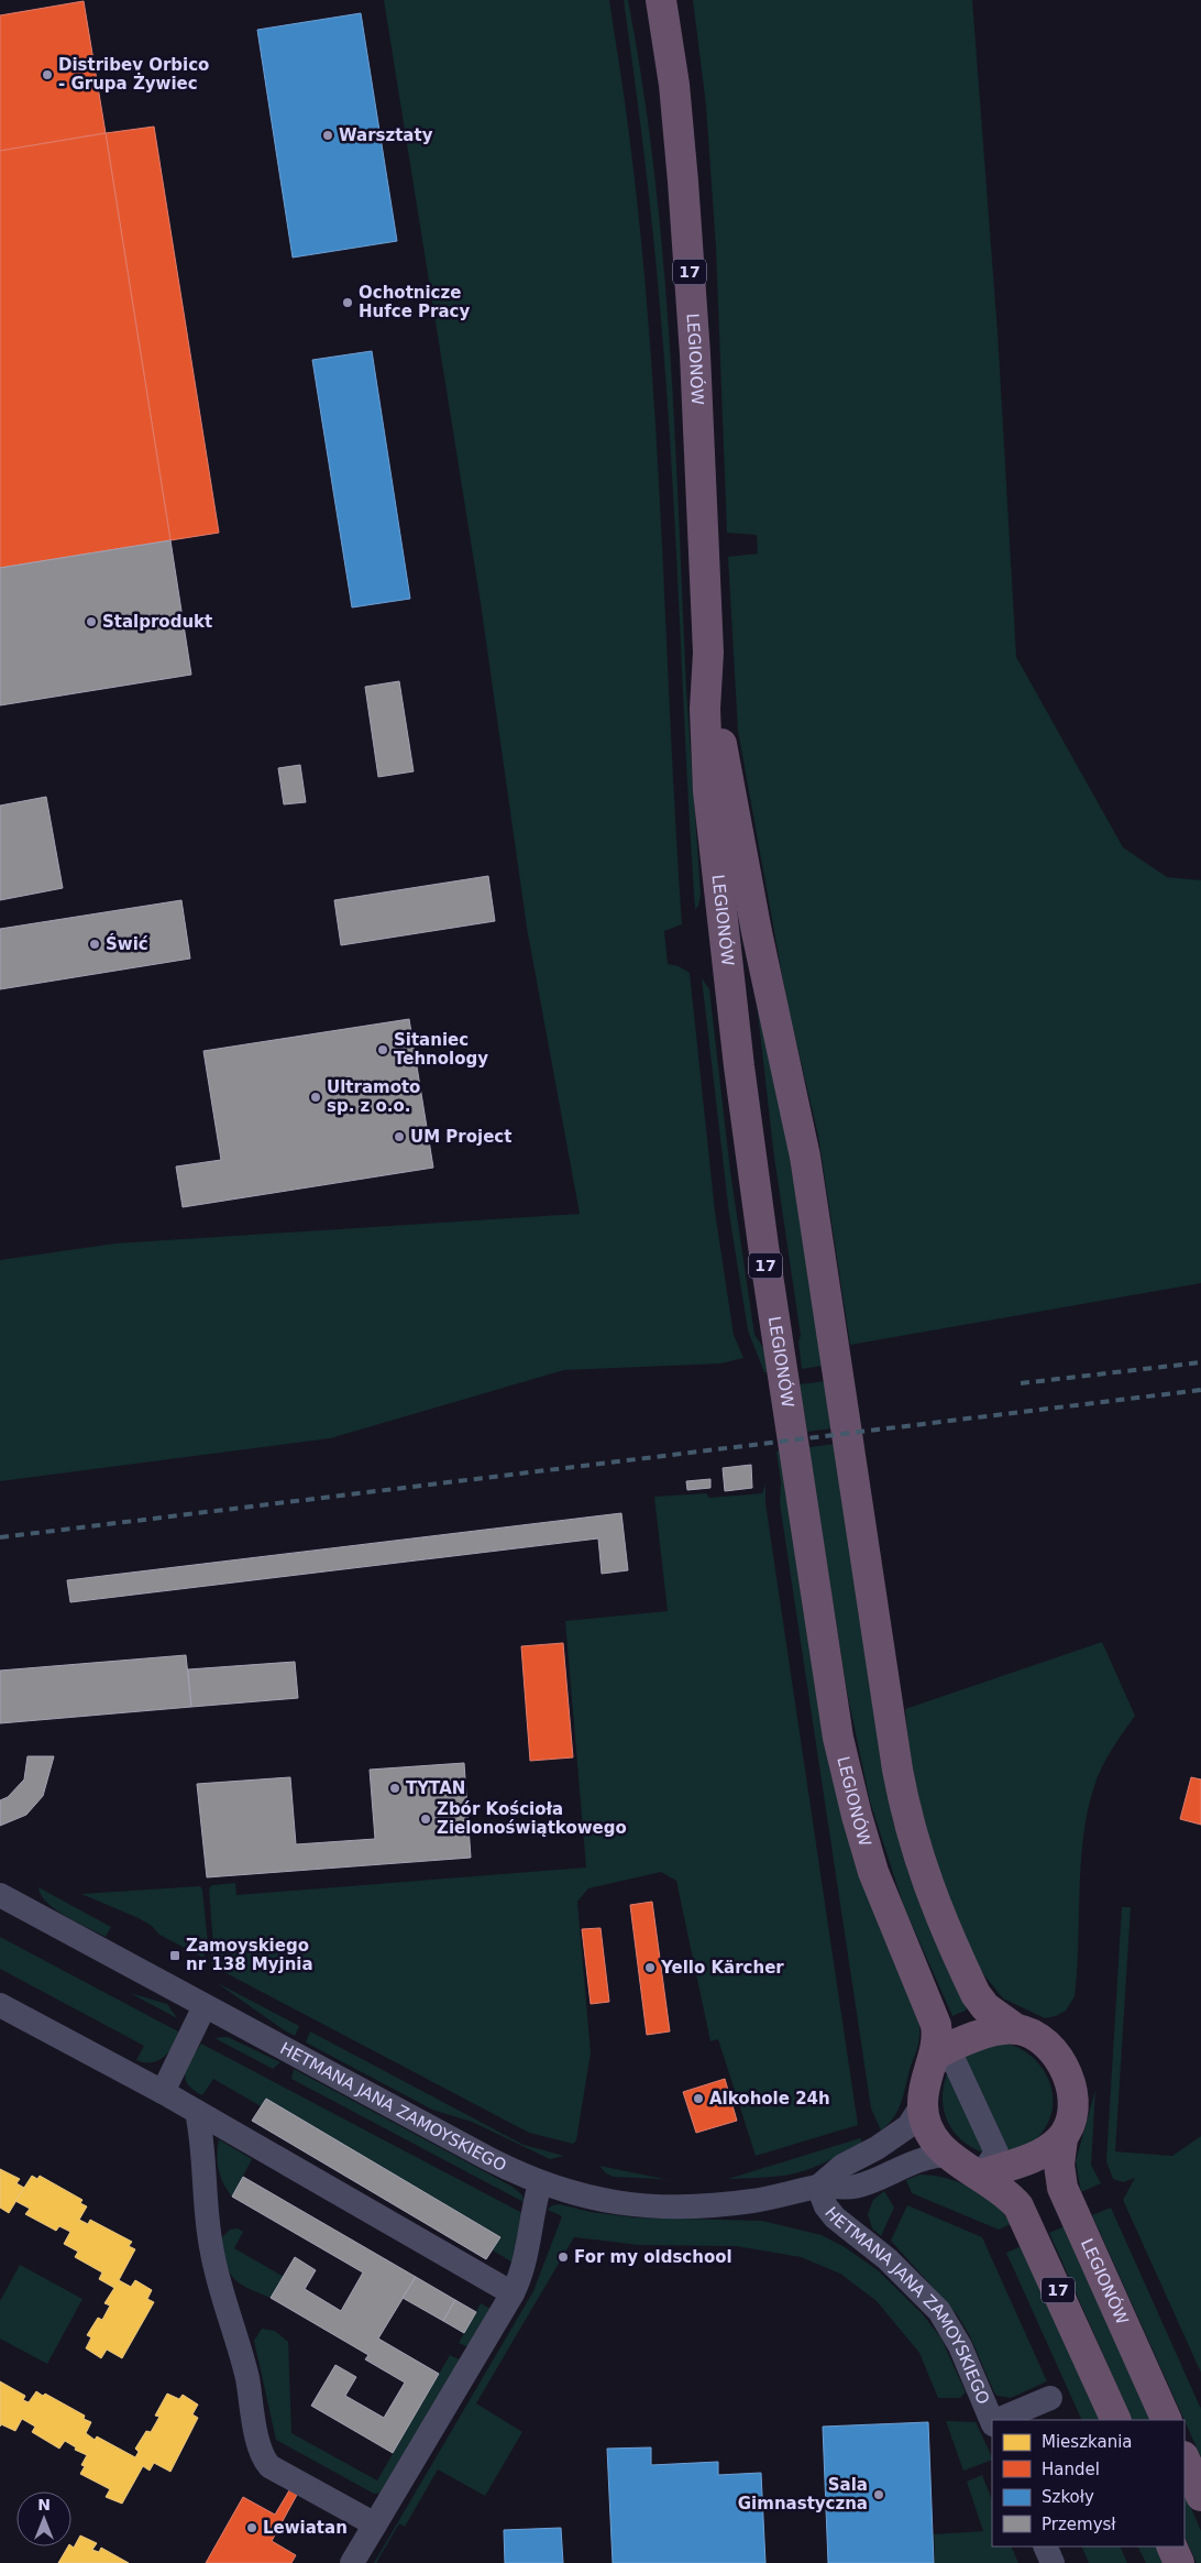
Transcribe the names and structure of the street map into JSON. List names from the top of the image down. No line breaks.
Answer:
{"streets":{"highway":["17","LEGIONÓW"],"street":["HETMANA JANA ZAMOYSKIEGO"]},"crossings":[["17","LEGIONÓW"],["17","HETMANA JANA ZAMOYSKIEGO"]],"places":{"other":["Distribev Orbico - Grupa Żywiec","Warsztaty","Ochotnicze Hufce Pracy","Stalprodukt","Świć","Sitaniec Tehnology","Ultramoto sp. z o.o.","UM Project","TYTAN","Zbór Kościoła Zielonoświątkowego","Yello Kärcher","Alkohole 24h","For my oldschool","Sala Gimnastyczna","Lewiatan"],"transit":["Zamoyskiego nr 138 Myjnia"]},"legend":["Mieszkania","Handel","Szkoły","Przemysł"],"north":"top"}
